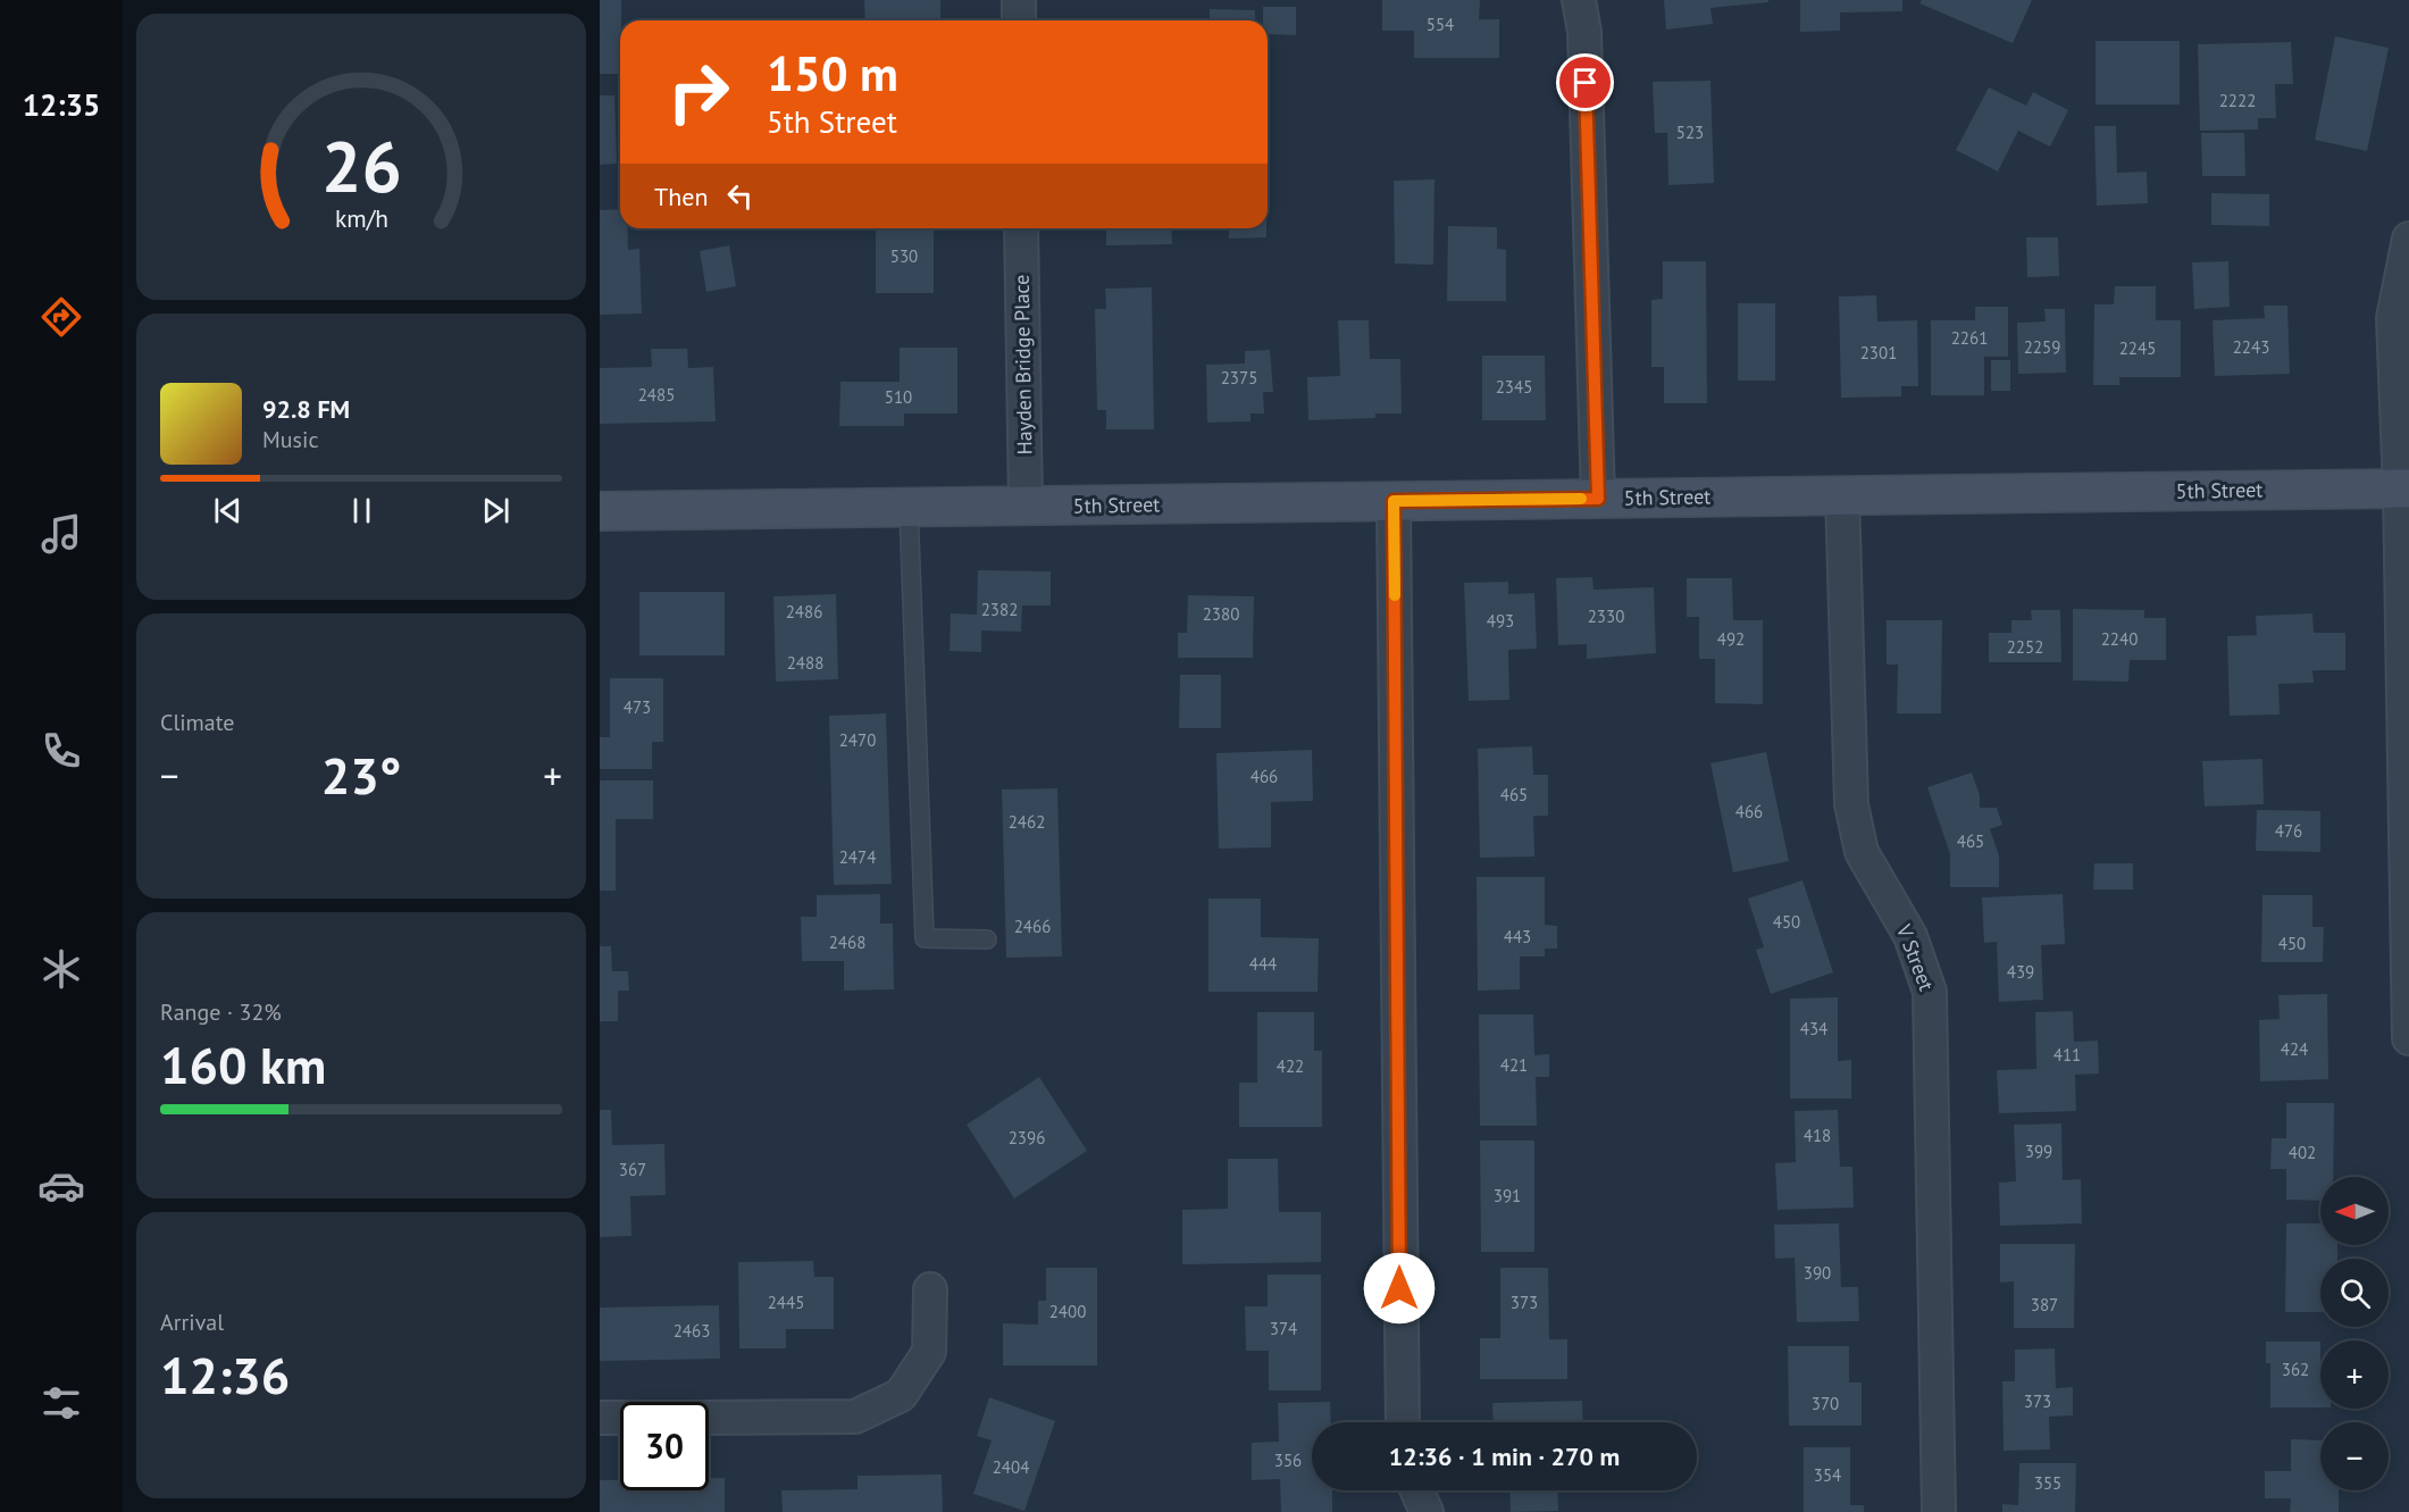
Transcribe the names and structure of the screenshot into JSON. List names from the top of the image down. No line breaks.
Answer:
{"streets":{"main road":["5th Street"],"street":["Hayden Bridge Place","V Street"]},"crossings":[["Hayden Bridge Place","5th Street"],["5th Street","V Street"]],"house_numbers":["554","2222","523","530","2261","2259","2243","2245","2301","2375","2345","2485","510","2382","2486","2380","2330","493","492","2240","2252","2488","473","2470","466","465","466","2462","476","465","2474","450","2466","443","2468","450","444","439","434","424","411","421","422","418","2396","399","402","367","391","390","2445","373","387","2400","374","2463","362","373","370","356","2404","354","355"],"north":"left","page":{"tabs":"12:35","turn":["150 m","5th Street"],"then":"Then","song":["92.8 FM","Music"],"tile":["Climate",["Range · 32%","160 km"],["Arrival","12:36"]],"heat":["−","23°","+"],"map_buttons":["+","−"],"limit":"30","trip":"12:36 · 1 min · 270 m","gauge":["26","km/h"]}}
